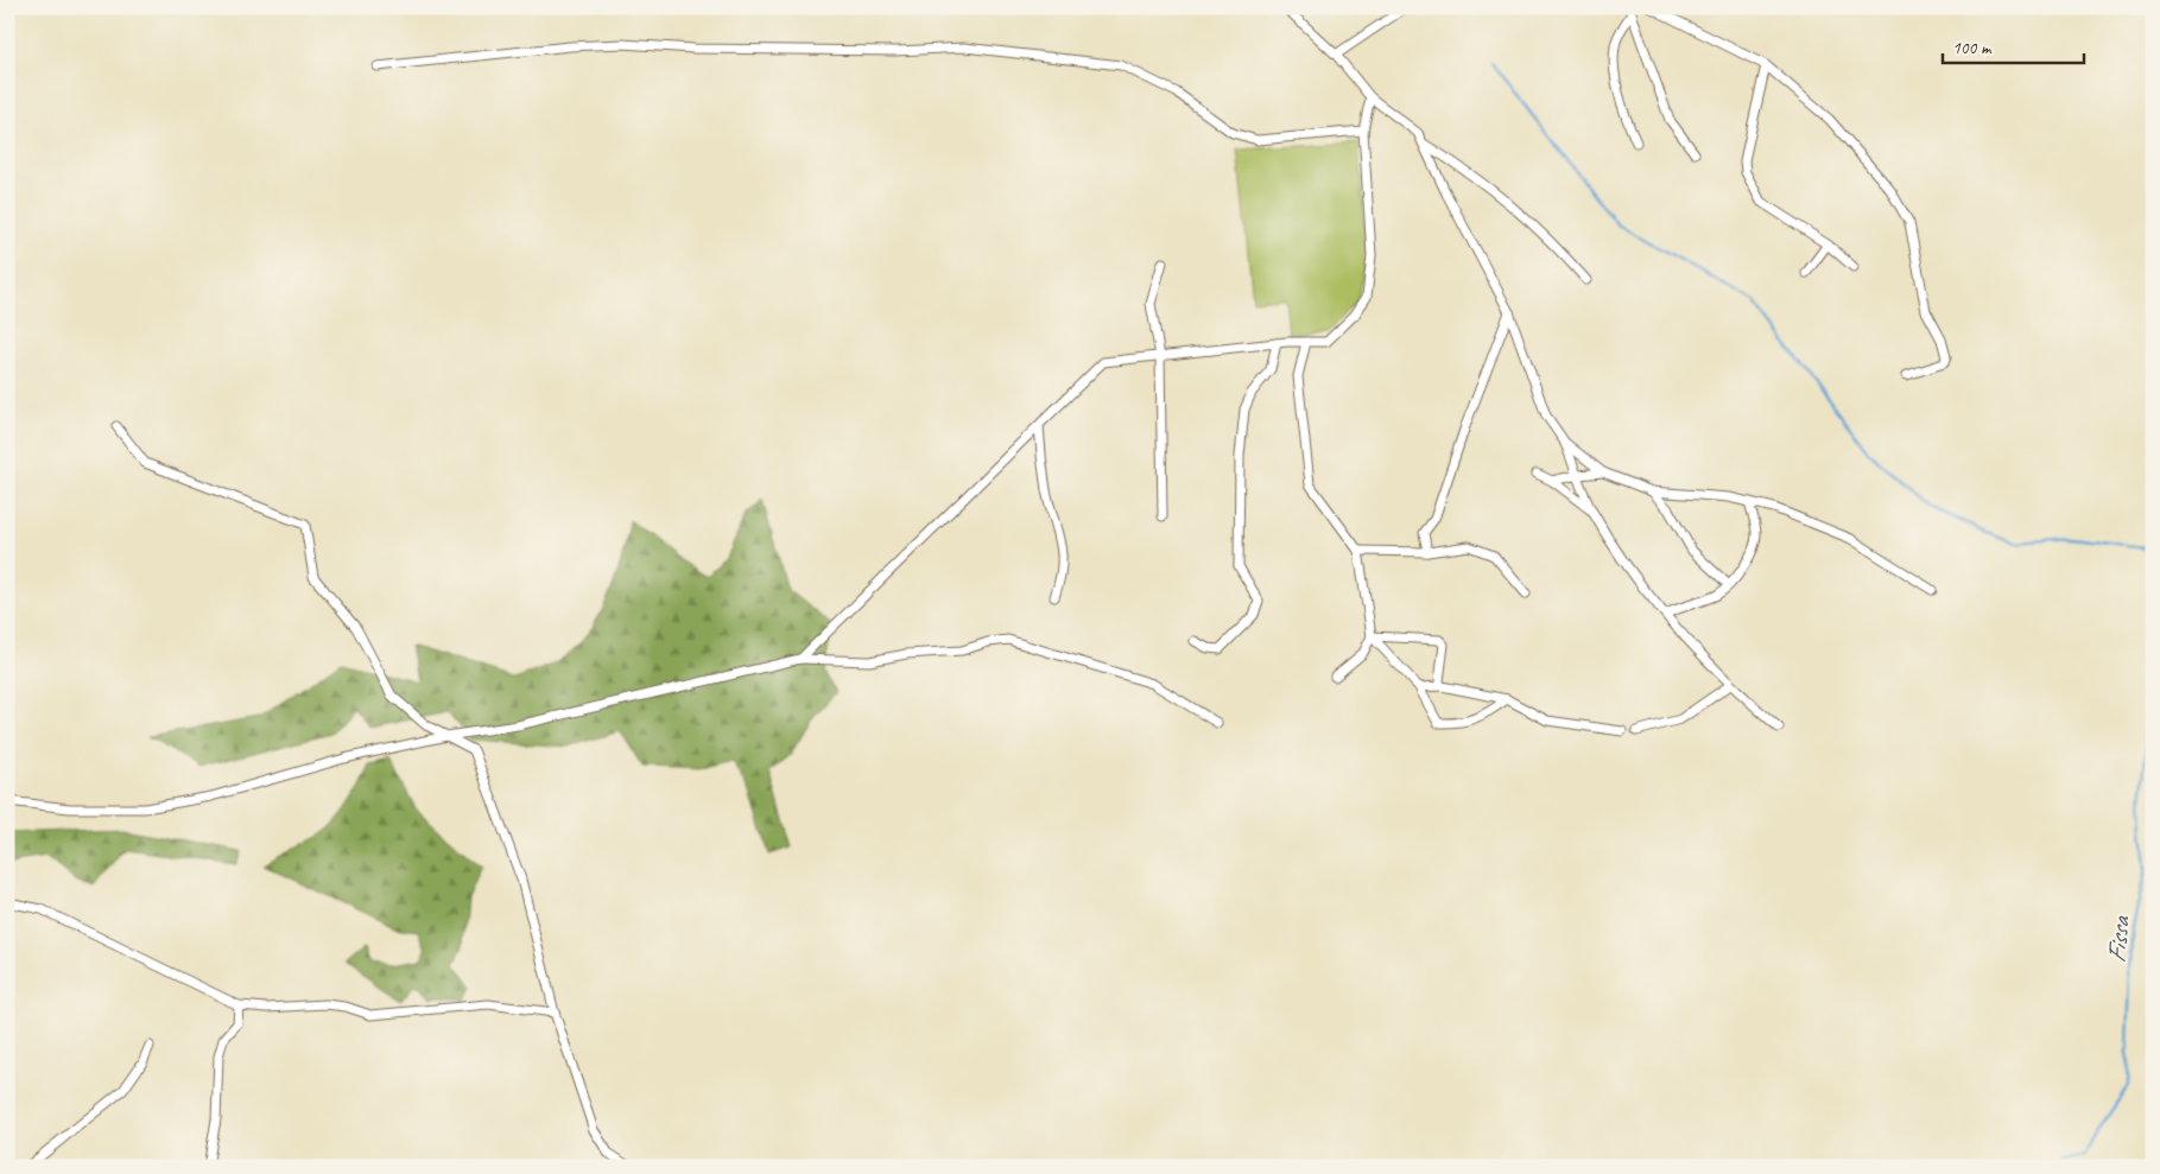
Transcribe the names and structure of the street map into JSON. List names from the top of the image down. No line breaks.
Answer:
{"water":["Fissa"],"scale_bar":"100 m"}
